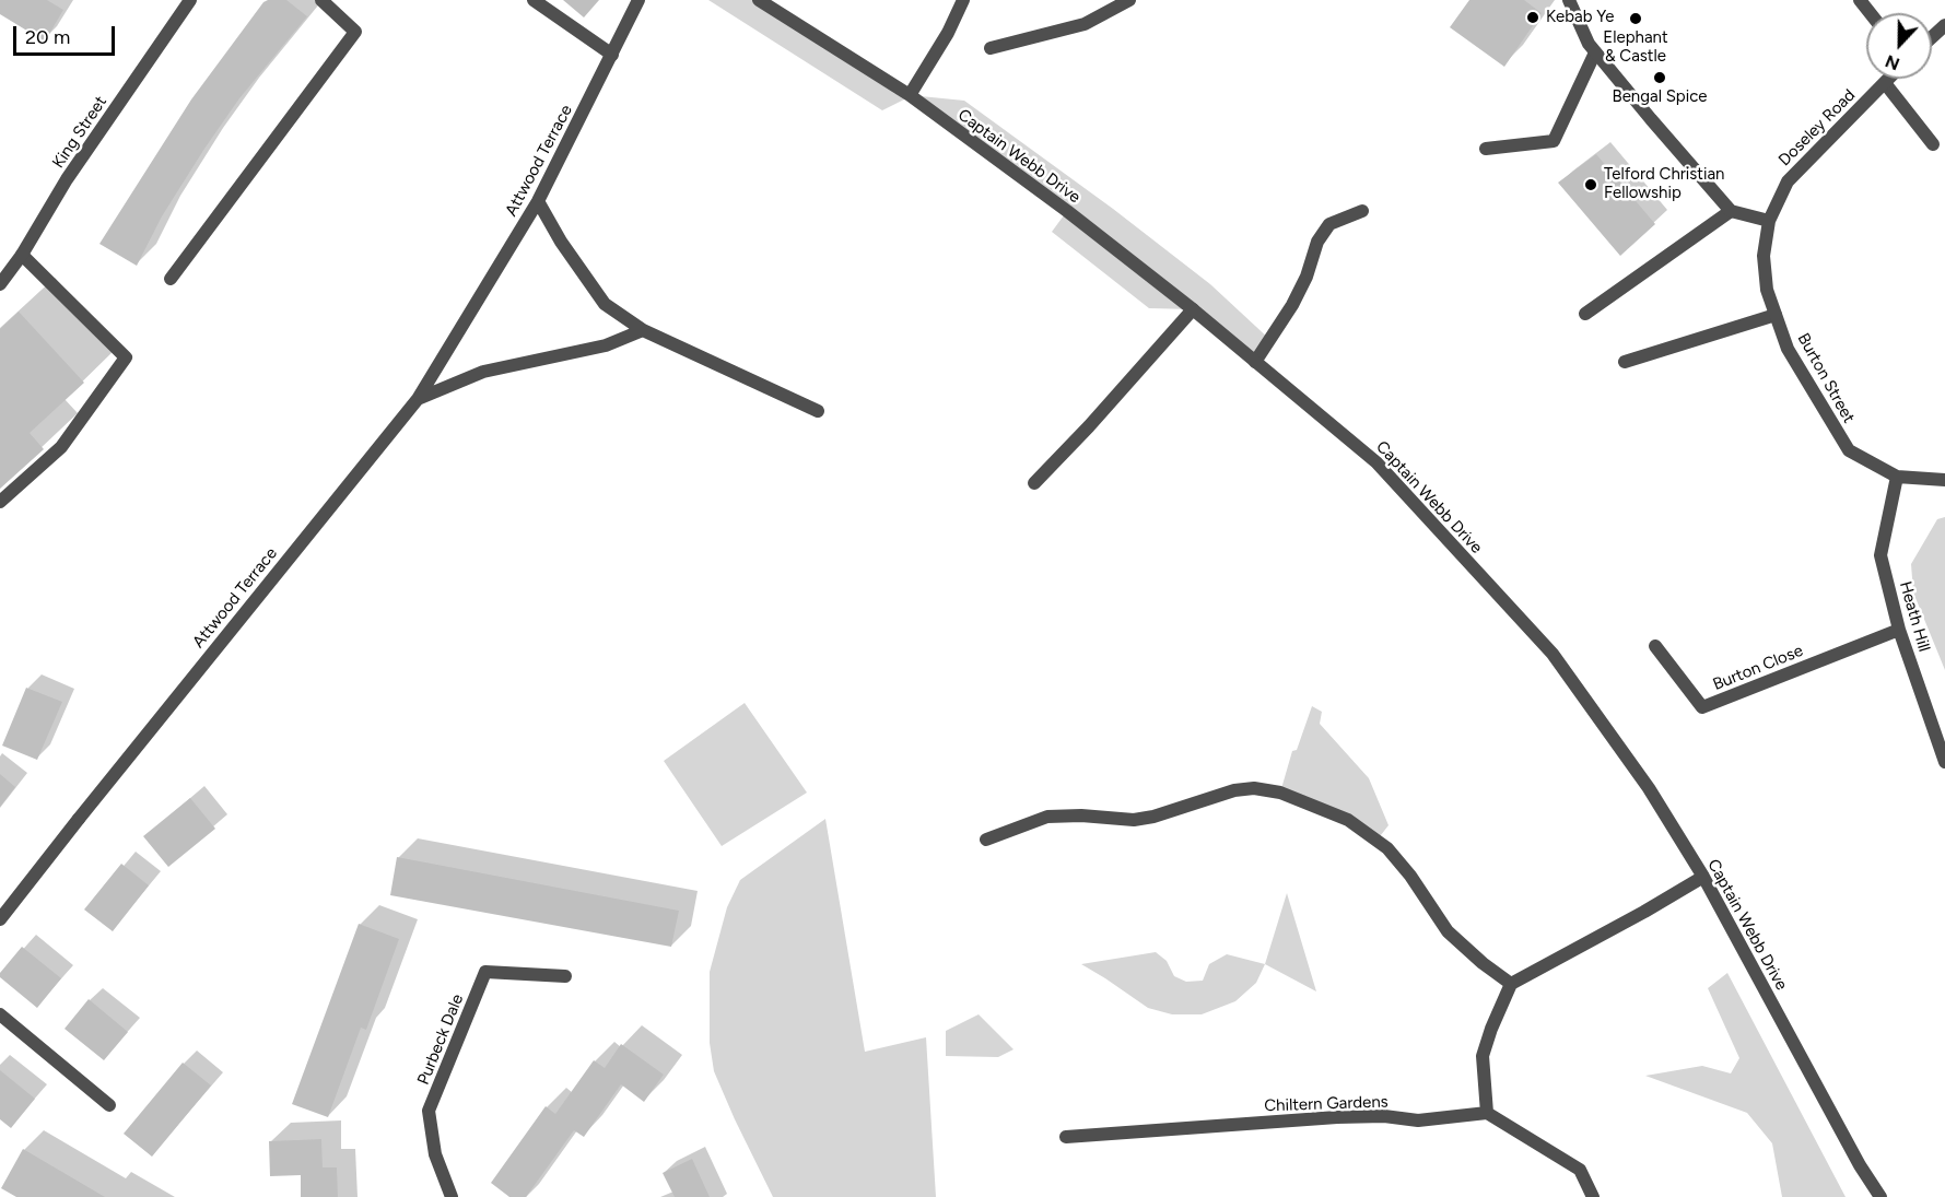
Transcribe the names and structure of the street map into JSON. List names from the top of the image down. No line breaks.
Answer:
{"streets":{"street":["Doseley Road","King Street","Captain Webb Drive","Attwood Terrace","Burton Street","Heath Hill","Burton Close","Purbeck Dale","Chiltern Gardens"]},"crossings":[["Doseley Road","Burton Street"],["Burton Street","Heath Hill"],["Heath Hill","Burton Close"]],"places":["Kebab Ye","Elephant & Castle","Bengal Spice","Telford Christian Fellowship"],"scale_bar":"20 m","north":"bottom"}
